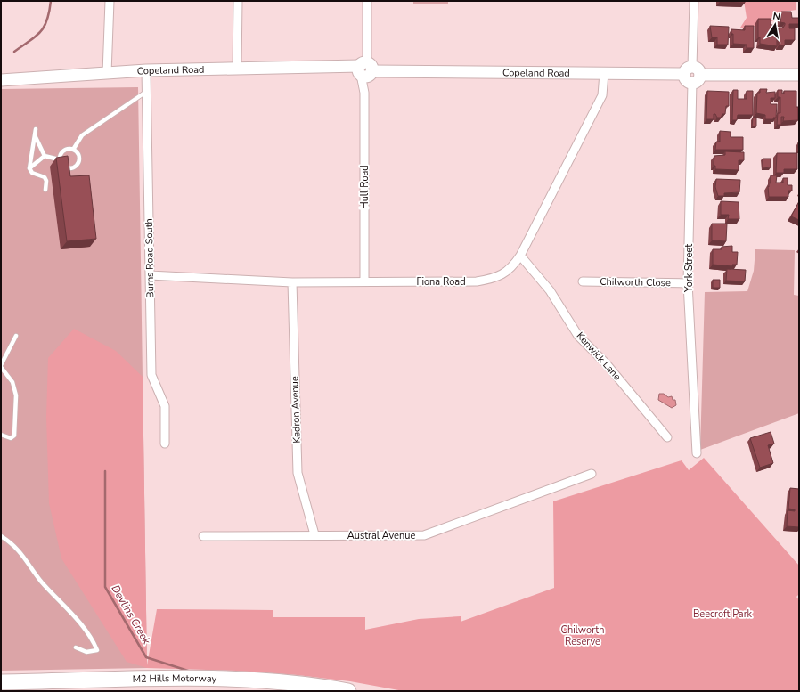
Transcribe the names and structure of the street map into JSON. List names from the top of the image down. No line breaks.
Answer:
{"streets":{"highway":["M2 Hills Motorway"],"main road":["Copeland Road"],"street":["Hull Road","Burns Road South","York Street","Fiona Road","Chilworth Close","Kenwick Lane","Kedron Avenue","Austral Avenue"]},"crossings":[["Copeland Road","Hull Road"],["Copeland Road","Burns Road South"],["Copeland Road","York Street"],["Copeland Road","Fiona Road"],["Hull Road","Fiona Road"],["Burns Road South","Fiona Road"],["York Street","Chilworth Close"],["Fiona Road","Kenwick Lane"],["Fiona Road","Kedron Avenue"],["Kedron Avenue","Austral Avenue"]],"water":["Devlins Creek"],"parks":["Beecroft Park","Chilworth Reserve"],"north":"top"}
